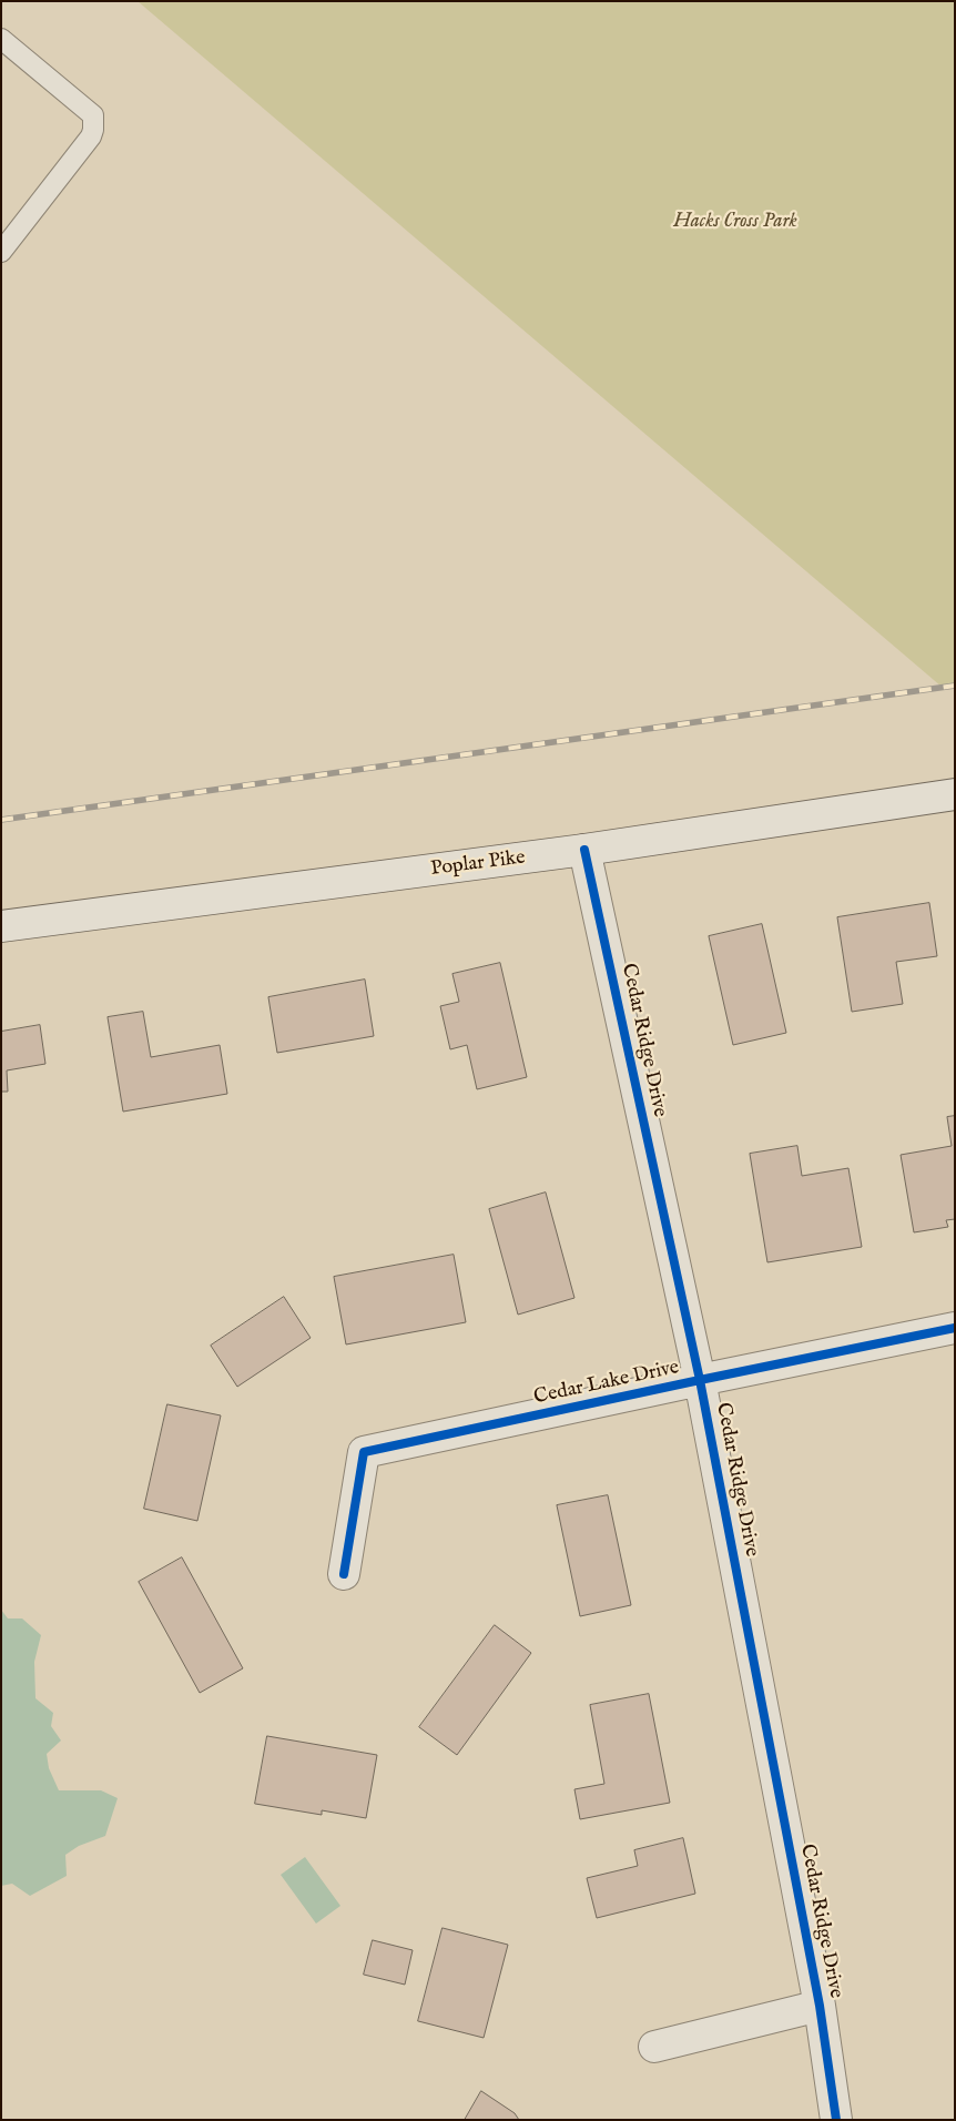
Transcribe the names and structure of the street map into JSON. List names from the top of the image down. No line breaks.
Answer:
{"streets":{"street":["Poplar Pike","Cedar Ridge Drive","Cedar Lake Drive"]},"crossings":[["Poplar Pike","Cedar Ridge Drive"],["Cedar Ridge Drive","Cedar Lake Drive"]],"parks":["Hacks Cross Park"]}
